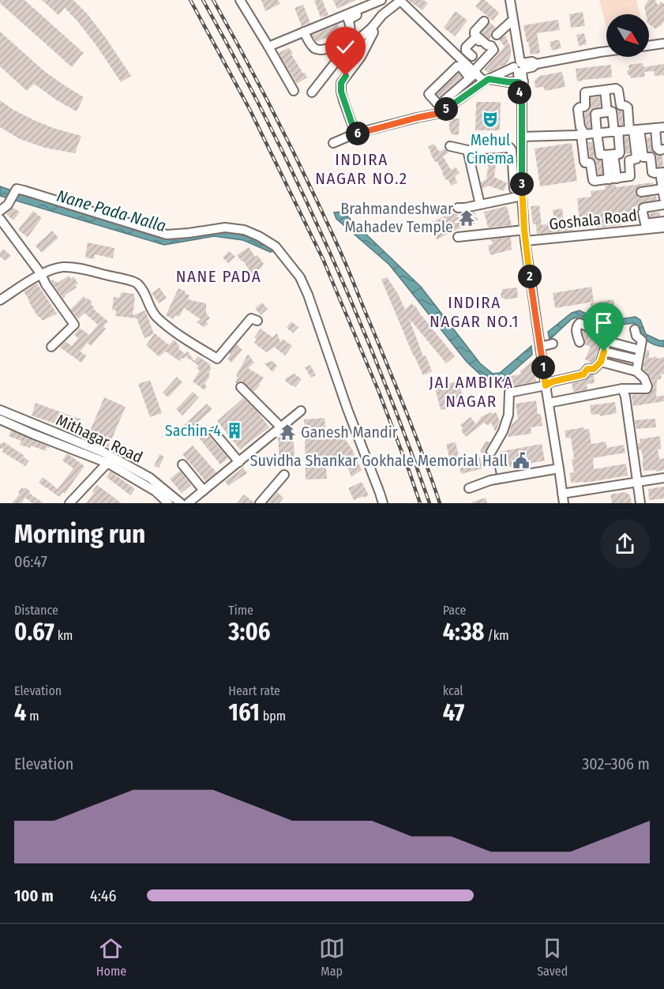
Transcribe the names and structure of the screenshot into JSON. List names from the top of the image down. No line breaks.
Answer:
{"streets":{"street":["Goshala Road","Mithagar Road"]},"districts":["INDIRA NAGAR NO.2","NANE PADA","INDIRA NAGAR NO.1","JAI AMBIKA NAGAR"],"water":["Nane Pada Nalla"],"places":{"theatre":["Mehul Cinema"],"temple":["Brahmandeshwar Mahadev Temple","Ganesh Mandir"],"building":["Sachin-4"],"public building":["Suvidha Shankar Gokhale Memorial Hall"]},"north":"bottom right","page":{"pins":["4","5","6","3","2","1"],"heading":["Morning run","06:47"],"stats":[["Distance","0.67 km"],["Time","3:06"],["Pace","4:38 /km"],["Elevation","4 m"],["Heart rate","161 bpm"],["kcal","47"]],"chart":["Elevation","302–306 m"],"list":[{"name":"100 m","note":"4:46"}],"tabs":["Home","Map","Saved"]}}
